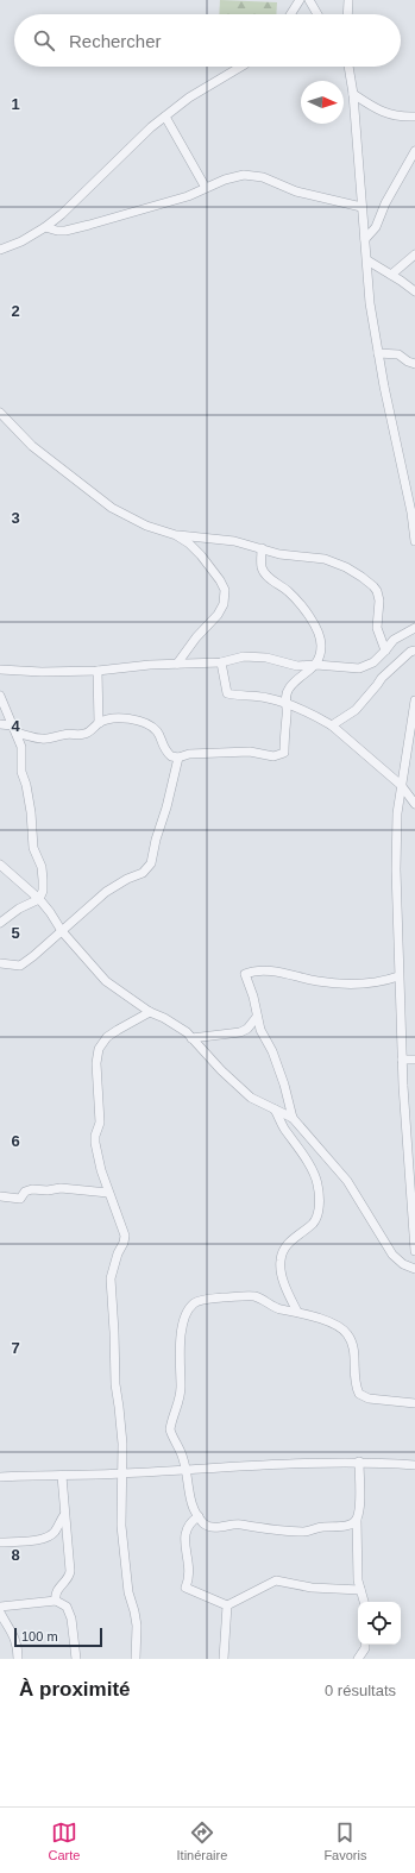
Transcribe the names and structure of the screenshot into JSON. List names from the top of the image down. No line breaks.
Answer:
{"scale_bar":"100 m","north":"right","page":{"search":"Rechercher","scale":"100 m","heading":["À proximité","0 résultats"],"nav":["Carte","Itinéraire","Favoris"]},"grid":{"rows":["1","2","3","4","5","6","7","8"]}}
